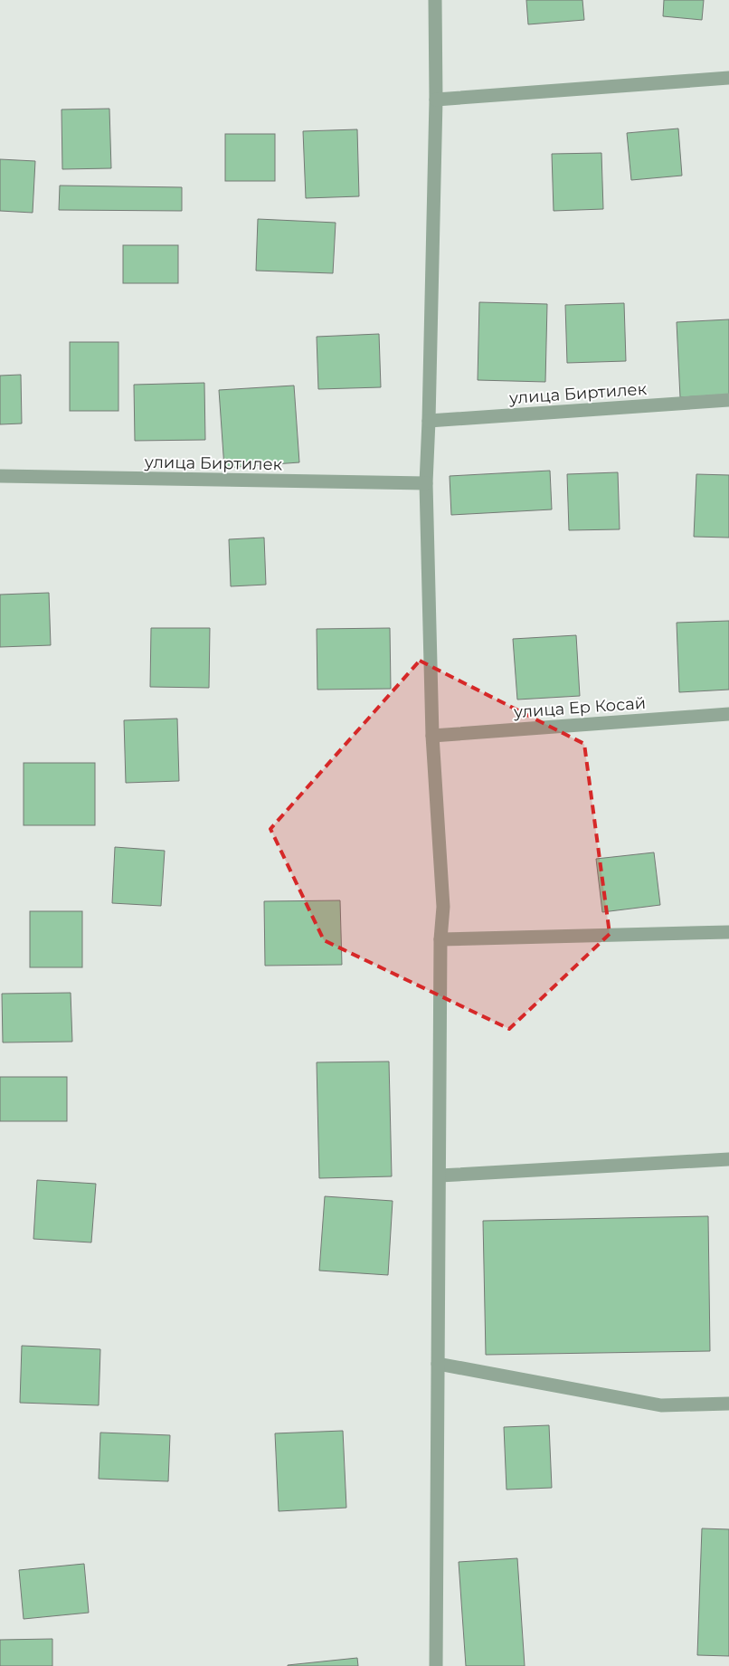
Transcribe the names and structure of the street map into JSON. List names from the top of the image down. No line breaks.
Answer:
{"streets":{"street":["улица Биртилек","улица Ер Косай"]}}
